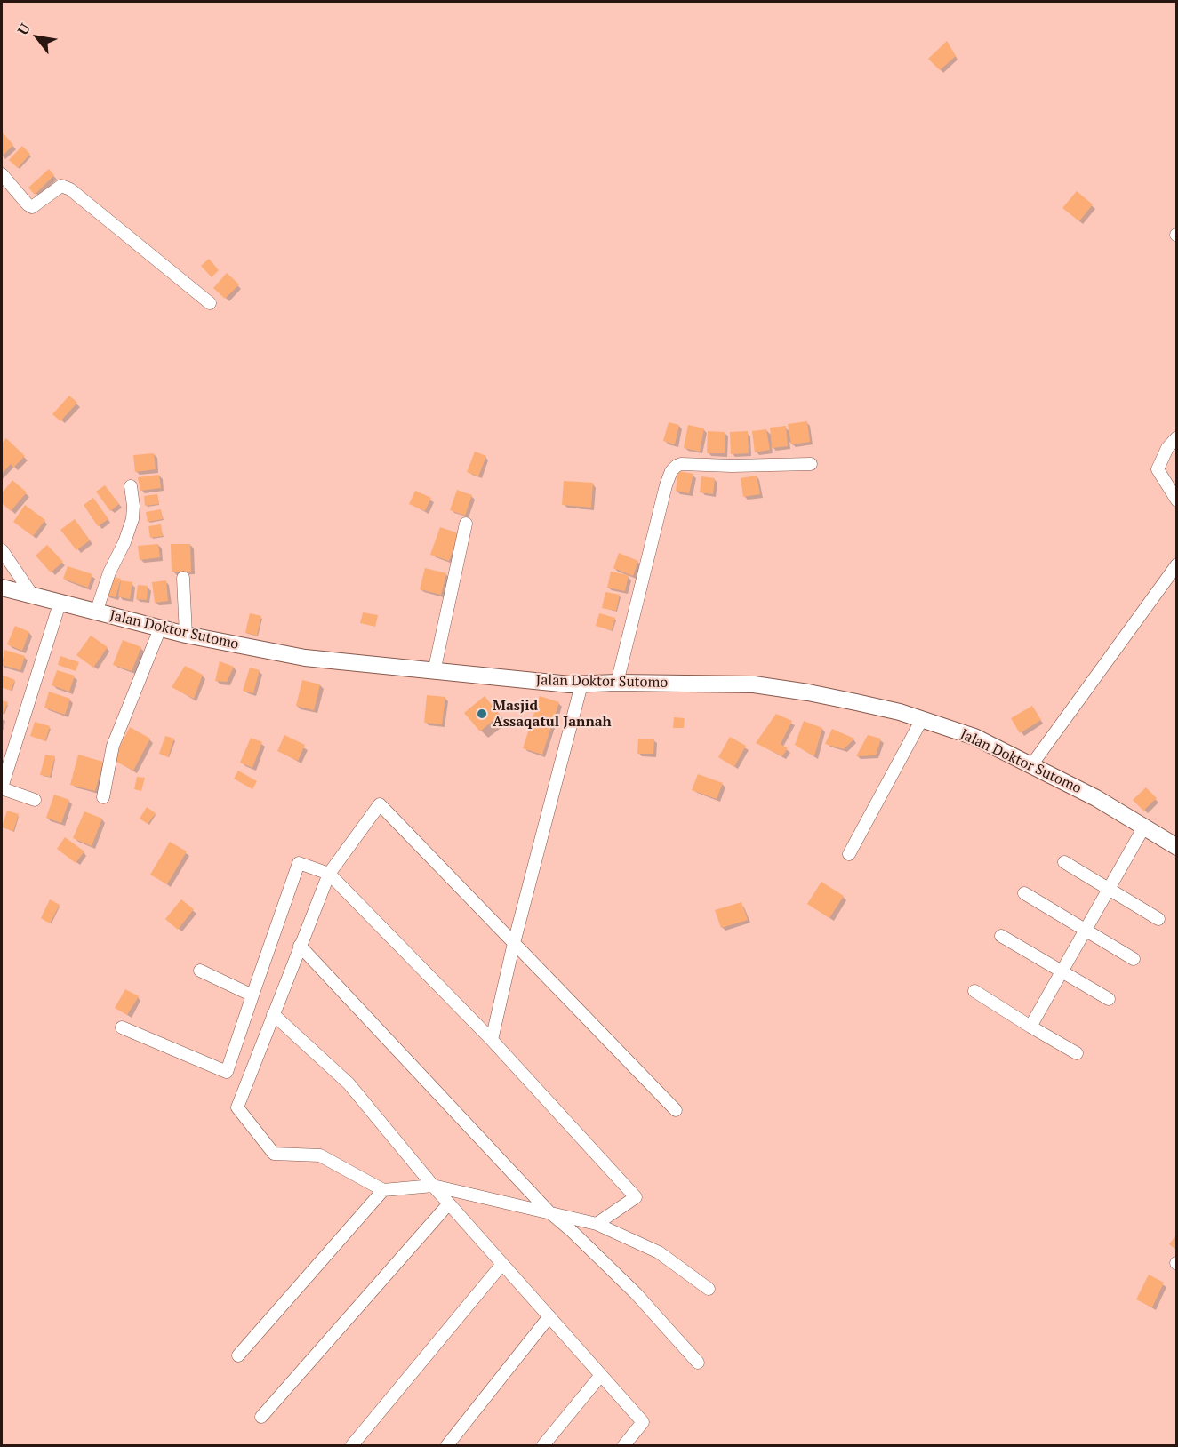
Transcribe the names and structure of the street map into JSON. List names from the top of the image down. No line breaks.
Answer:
{"streets":{"street":["Jalan Doktor Sutomo"]},"places":["Masjid Assaqatul Jannah"],"north":"top left"}
